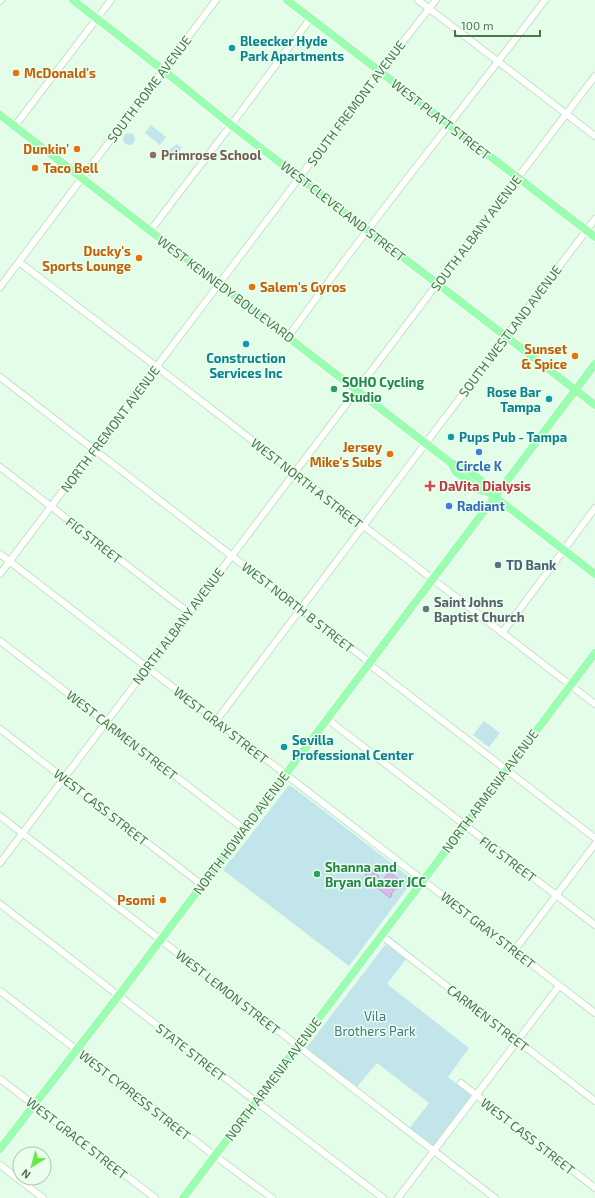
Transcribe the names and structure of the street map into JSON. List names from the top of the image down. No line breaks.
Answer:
{"streets":{"main road":["WEST PLATT STREET","WEST CLEVELAND STREET","WEST KENNEDY BOULEVARD","NORTH ARMENIA AVENUE","NORTH HOWARD AVENUE"],"street":["SOUTH ROME AVENUE","SOUTH FREMONT AVENUE","SOUTH ALBANY AVENUE","SOUTH WESTLAND AVENUE","NORTH FREMONT AVENUE","WEST NORTH A STREET","FIG STREET","WEST NORTH B STREET","NORTH ALBANY AVENUE","WEST GRAY STREET","WEST CARMEN STREET","WEST CASS STREET","WEST LEMON STREET","CARMEN STREET","STATE STREET","WEST CYPRESS STREET","WEST GRACE STREET"]},"crossings":[["SOUTH ROME AVENUE","WEST CLEVELAND STREET"],["SOUTH ROME AVENUE","WEST KENNEDY BOULEVARD"],["SOUTH ROME AVENUE","WEST NORTH A STREET"],["SOUTH FREMONT AVENUE","WEST PLATT STREET"],["SOUTH FREMONT AVENUE","WEST CLEVELAND STREET"],["SOUTH FREMONT AVENUE","WEST KENNEDY BOULEVARD"],["SOUTH FREMONT AVENUE","NORTH FREMONT AVENUE"],["WEST PLATT STREET","SOUTH ALBANY AVENUE"],["WEST PLATT STREET","SOUTH WESTLAND AVENUE"],["WEST CLEVELAND STREET","SOUTH ALBANY AVENUE"],["WEST CLEVELAND STREET","SOUTH WESTLAND AVENUE"],["WEST CLEVELAND STREET","NORTH HOWARD AVENUE"],["SOUTH ALBANY AVENUE","WEST KENNEDY BOULEVARD"],["SOUTH ALBANY AVENUE","NORTH ALBANY AVENUE"],["WEST KENNEDY BOULEVARD","SOUTH WESTLAND AVENUE"],["WEST KENNEDY BOULEVARD","NORTH FREMONT AVENUE"],["WEST KENNEDY BOULEVARD","NORTH ALBANY AVENUE"],["WEST KENNEDY BOULEVARD","NORTH HOWARD AVENUE"],["SOUTH WESTLAND AVENUE","WEST NORTH A STREET"],["SOUTH WESTLAND AVENUE","WEST NORTH B STREET"],["SOUTH WESTLAND AVENUE","WEST GRAY STREET"],["NORTH FREMONT AVENUE","WEST NORTH A STREET"],["NORTH FREMONT AVENUE","FIG STREET"],["NORTH FREMONT AVENUE","WEST NORTH B STREET"],["NORTH FREMONT AVENUE","WEST GRAY STREET"],["WEST NORTH A STREET","NORTH ALBANY AVENUE"],["WEST NORTH A STREET","NORTH ARMENIA AVENUE"],["WEST NORTH A STREET","NORTH HOWARD AVENUE"],["FIG STREET","NORTH ALBANY AVENUE"],["FIG STREET","NORTH ARMENIA AVENUE"],["FIG STREET","NORTH HOWARD AVENUE"],["WEST NORTH B STREET","NORTH ALBANY AVENUE"],["WEST NORTH B STREET","NORTH ARMENIA AVENUE"],["WEST NORTH B STREET","NORTH HOWARD AVENUE"],["NORTH ALBANY AVENUE","WEST GRAY STREET"],["NORTH ALBANY AVENUE","WEST CARMEN STREET"],["NORTH ALBANY AVENUE","WEST CASS STREET"],["NORTH ALBANY AVENUE","WEST LEMON STREET"],["WEST GRAY STREET","NORTH ARMENIA AVENUE"],["WEST GRAY STREET","NORTH HOWARD AVENUE"],["WEST CARMEN STREET","NORTH HOWARD AVENUE"],["NORTH ARMENIA AVENUE","WEST LEMON STREET"],["NORTH ARMENIA AVENUE","CARMEN STREET"],["NORTH ARMENIA AVENUE","STATE STREET"],["NORTH ARMENIA AVENUE","WEST CYPRESS STREET"],["WEST CASS STREET","NORTH HOWARD AVENUE"],["NORTH HOWARD AVENUE","WEST LEMON STREET"],["NORTH HOWARD AVENUE","STATE STREET"],["NORTH HOWARD AVENUE","WEST CYPRESS STREET"],["NORTH HOWARD AVENUE","WEST GRACE STREET"]],"parks":["Vila Brothers Park"],"places":{"other":["Bleecker Hyde Park Apartments","McDonald's","Dunkin'","Primrose School","Taco Bell","Ducky's Sports Lounge","Salem's Gyros","Construction Services Inc","Sunset & Spice","SOHO Cycling Studio","Rose Bar Tampa","Pups Pub - Tampa","Circle K","Jersey Mike's Subs","Radiant","TD Bank","Saint Johns Baptist Church","Sevilla Professional Center","Shanna and Bryan Glazer JCC","Psomi"],"health":["DaVita Dialysis"]},"scale_bar":"100 m","north":"bottom left"}
